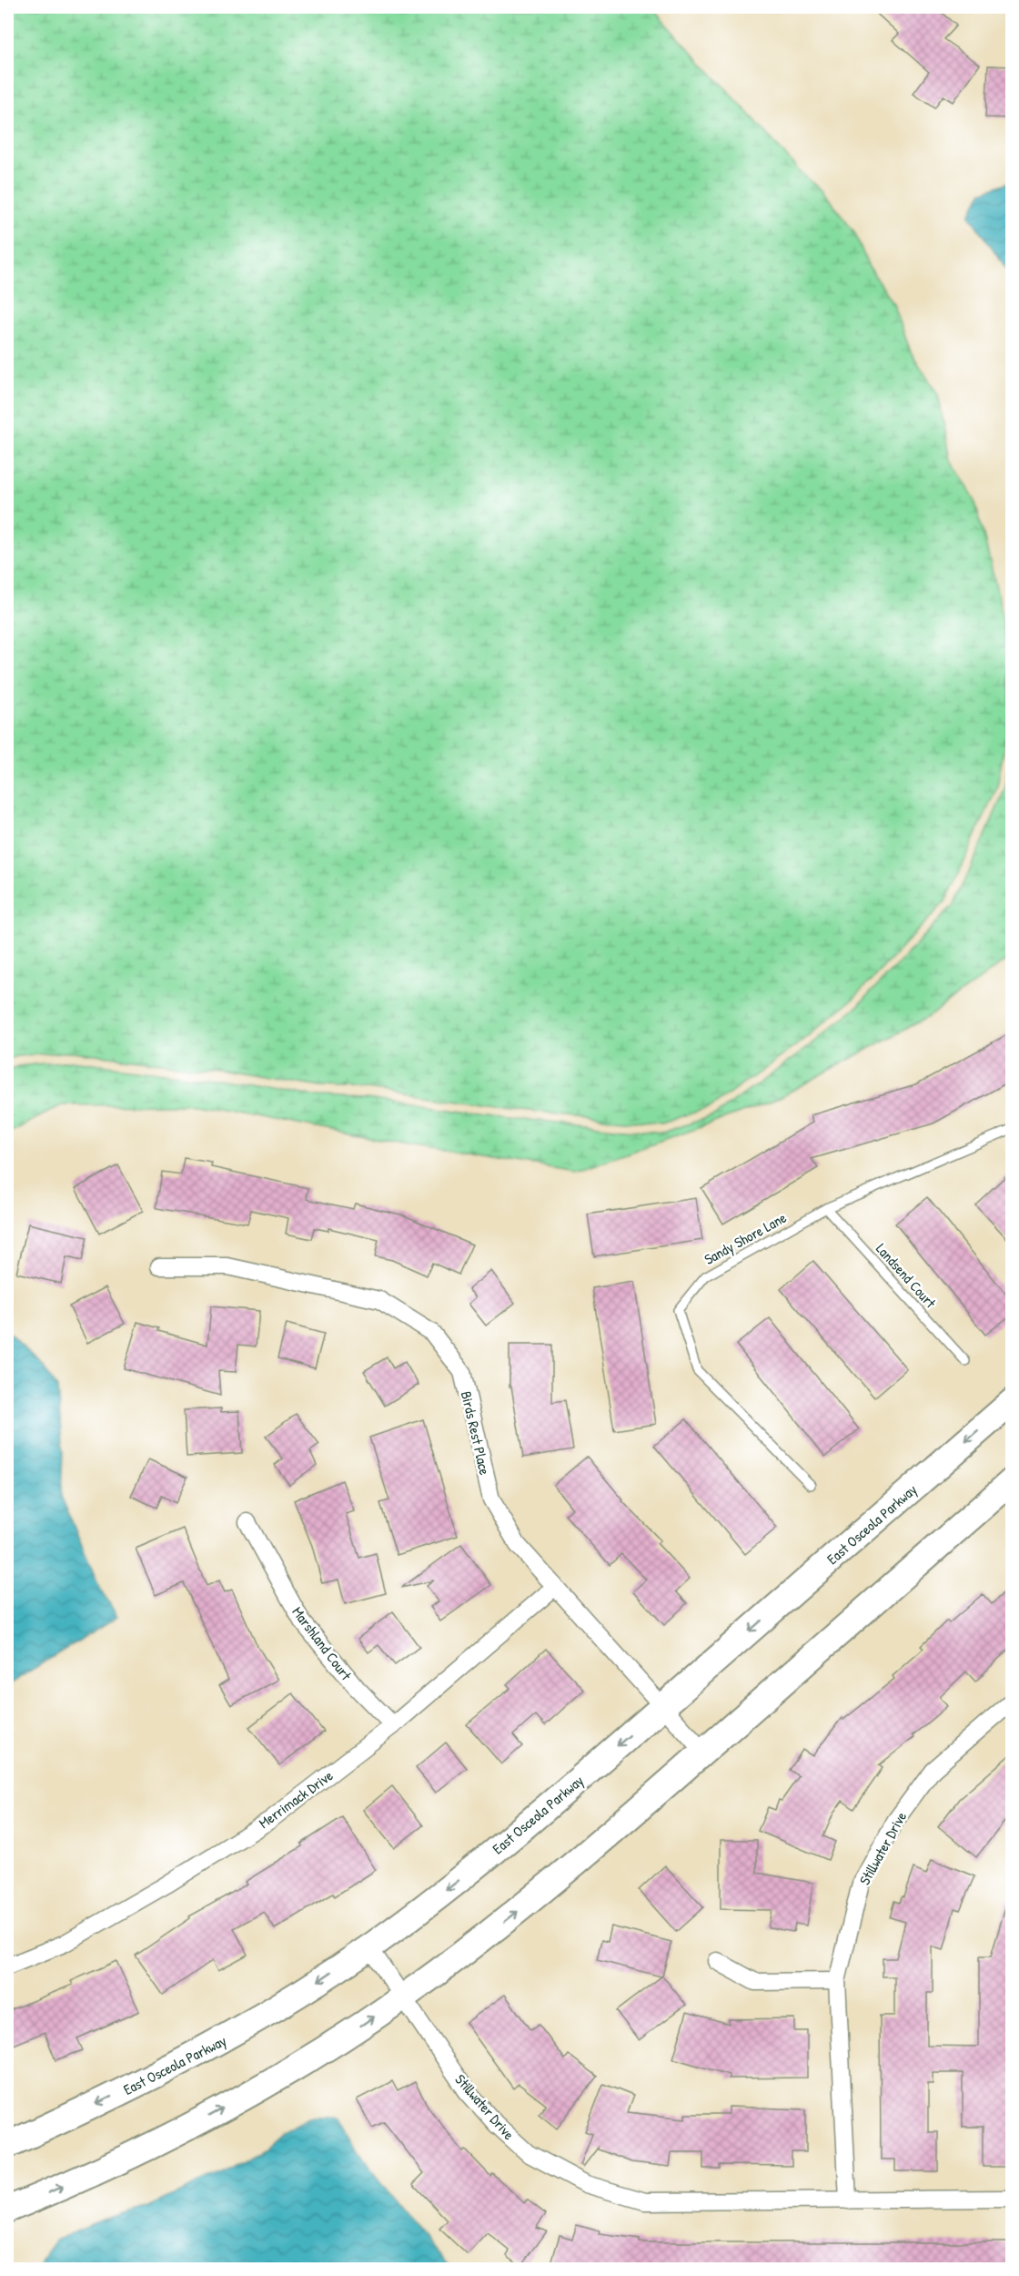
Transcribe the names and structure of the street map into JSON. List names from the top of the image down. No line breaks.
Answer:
{"streets":{"main road":["East Osceola Parkway"],"street":["Birds Rest Place","Marshland Court","Merrimack Drive","Stillwater Drive"],"lane":["Sandy Shore Lane","Landsend Court"]},"crossings":[["Sandy Shore Lane","Landsend Court"],["Birds Rest Place","East Osceola Parkway"],["Birds Rest Place","Merrimack Drive"],["East Osceola Parkway","Stillwater Drive"],["Marshland Court","Merrimack Drive"]]}
